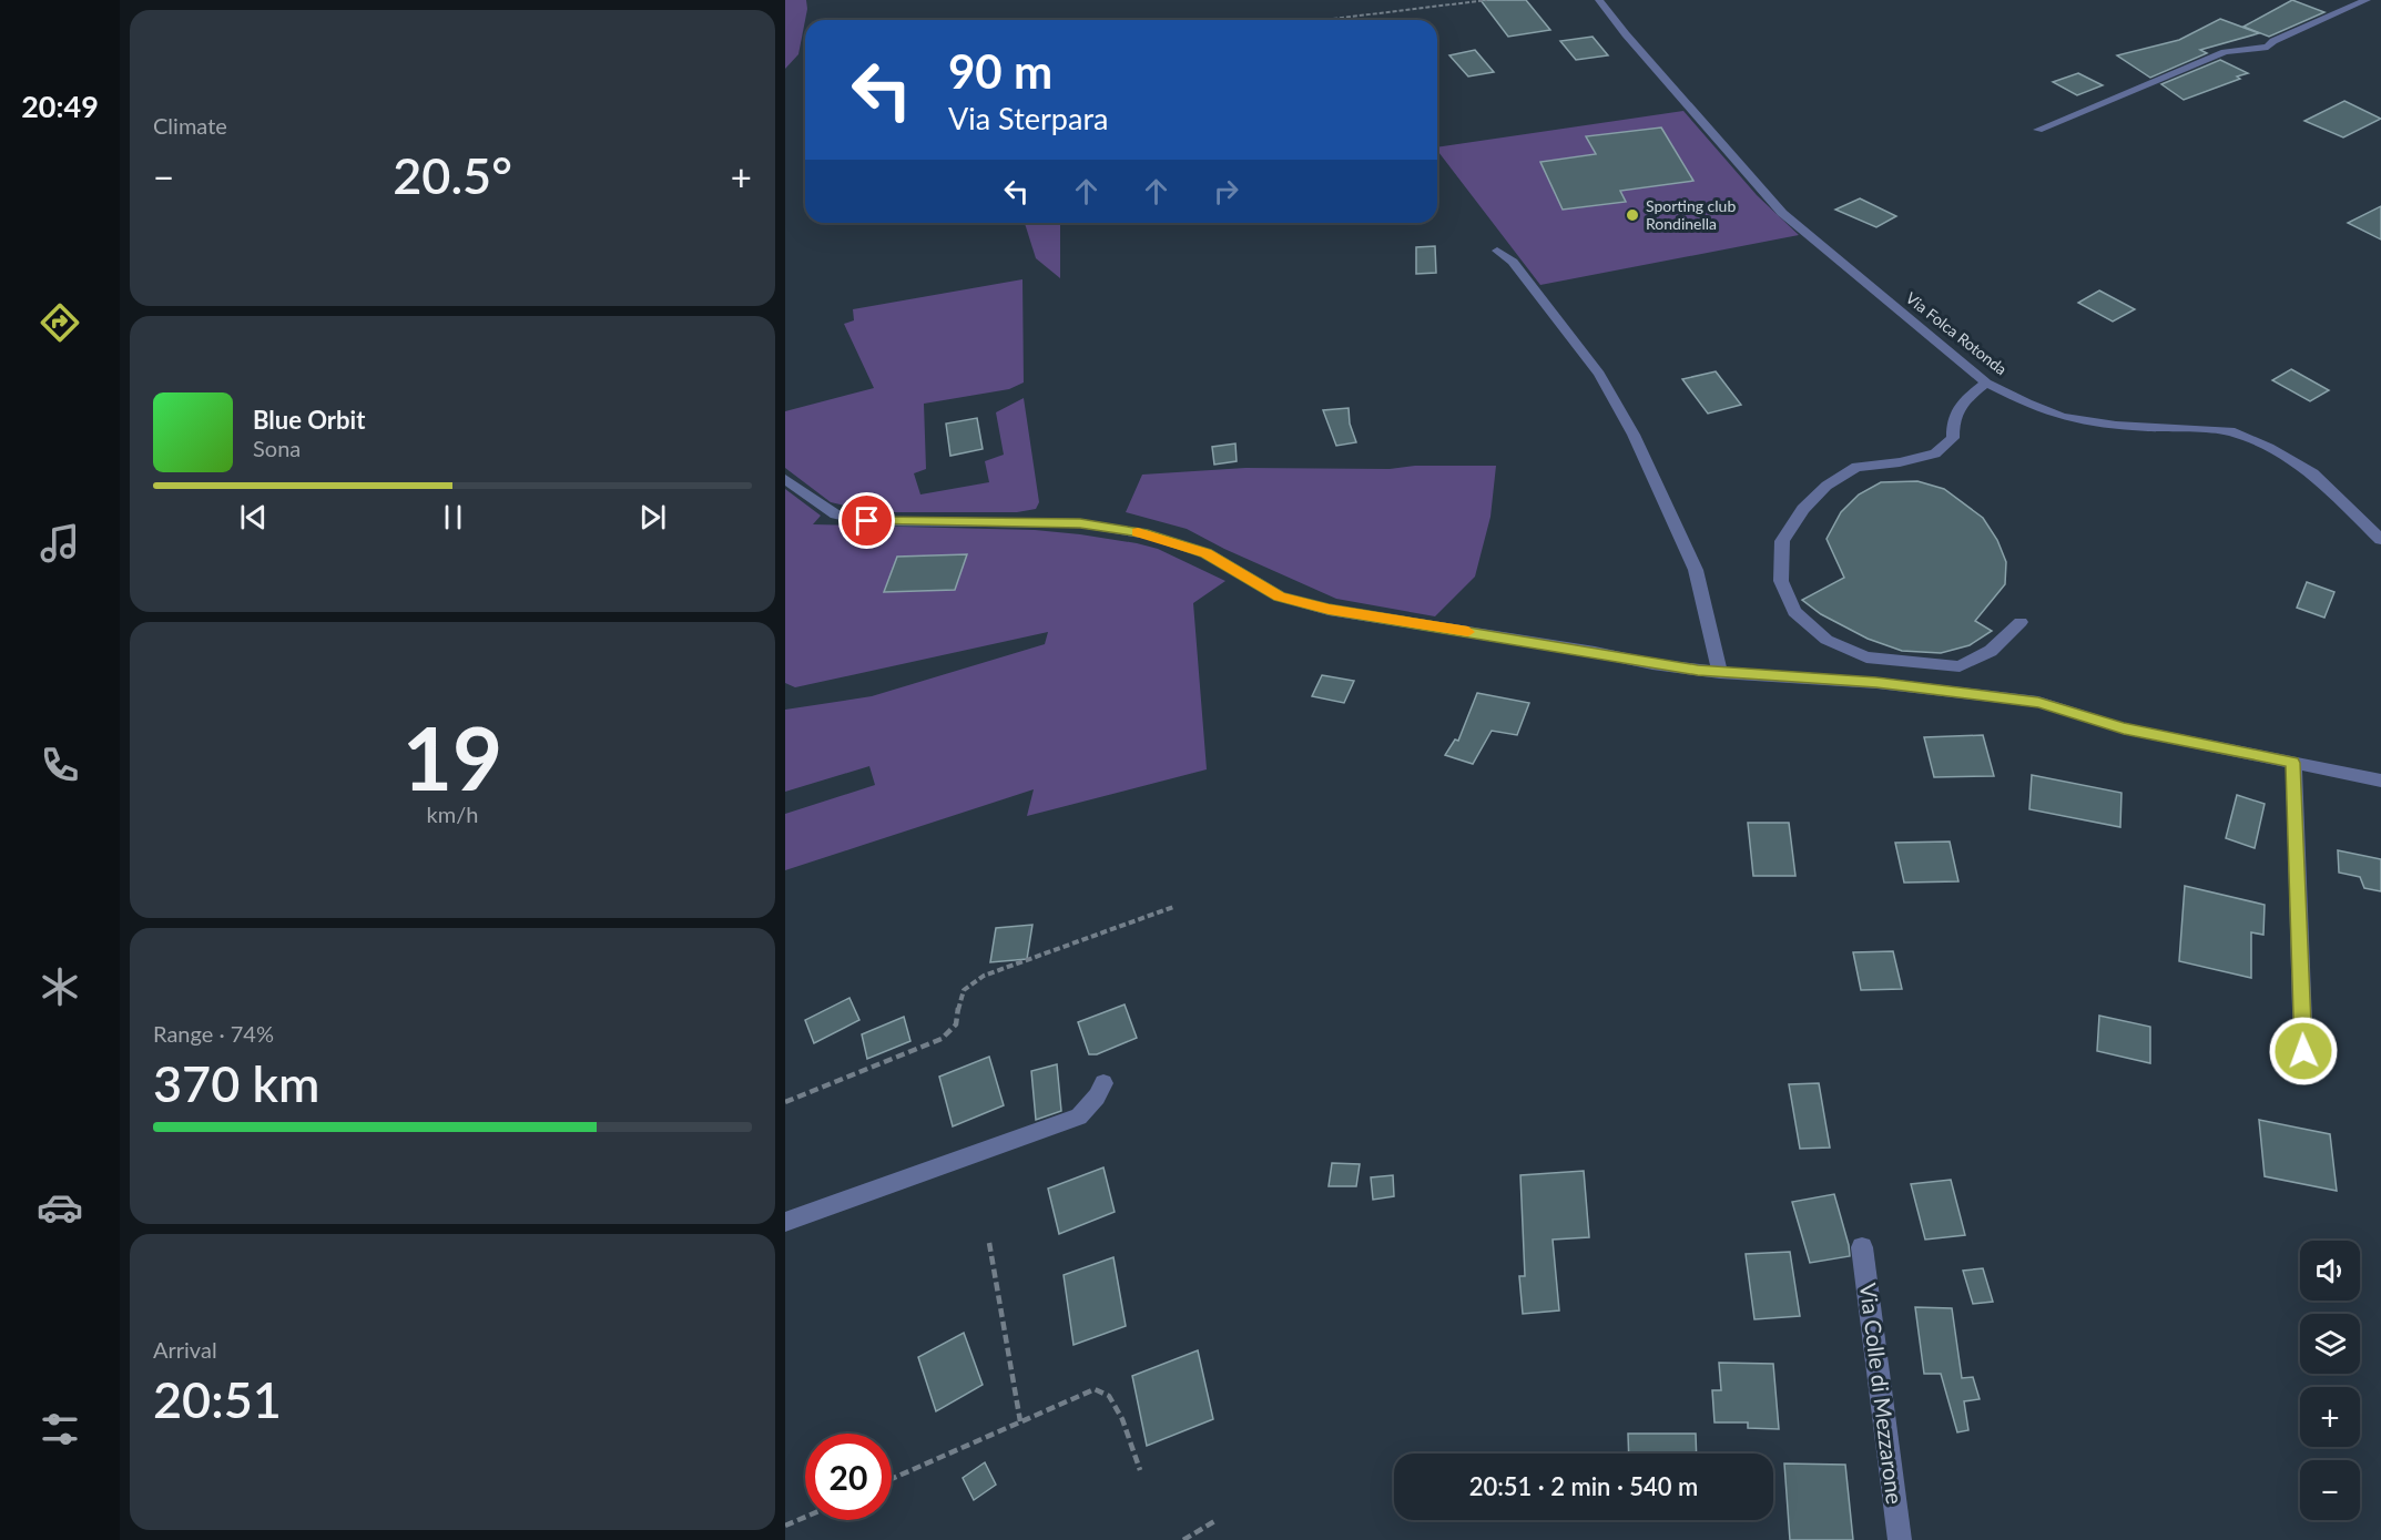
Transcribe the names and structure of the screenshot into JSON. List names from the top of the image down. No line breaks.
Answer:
{"streets":{"street":["Via Folca Rotonda","Via Colle di Mezzarone"]},"places":["Sporting club Rondinella"],"page":{"tabs":"20:49","tile":["Climate",["19","km/h"],["Range · 74%","370 km"],["Arrival","20:51"]],"turn":["90 m","Via Sterpara"],"heat":["−","20.5°","+"],"song":["Blue Orbit","Sona"],"map_buttons":["+","−"],"limit":"20","trip":"20:51 · 2 min · 540 m"}}
